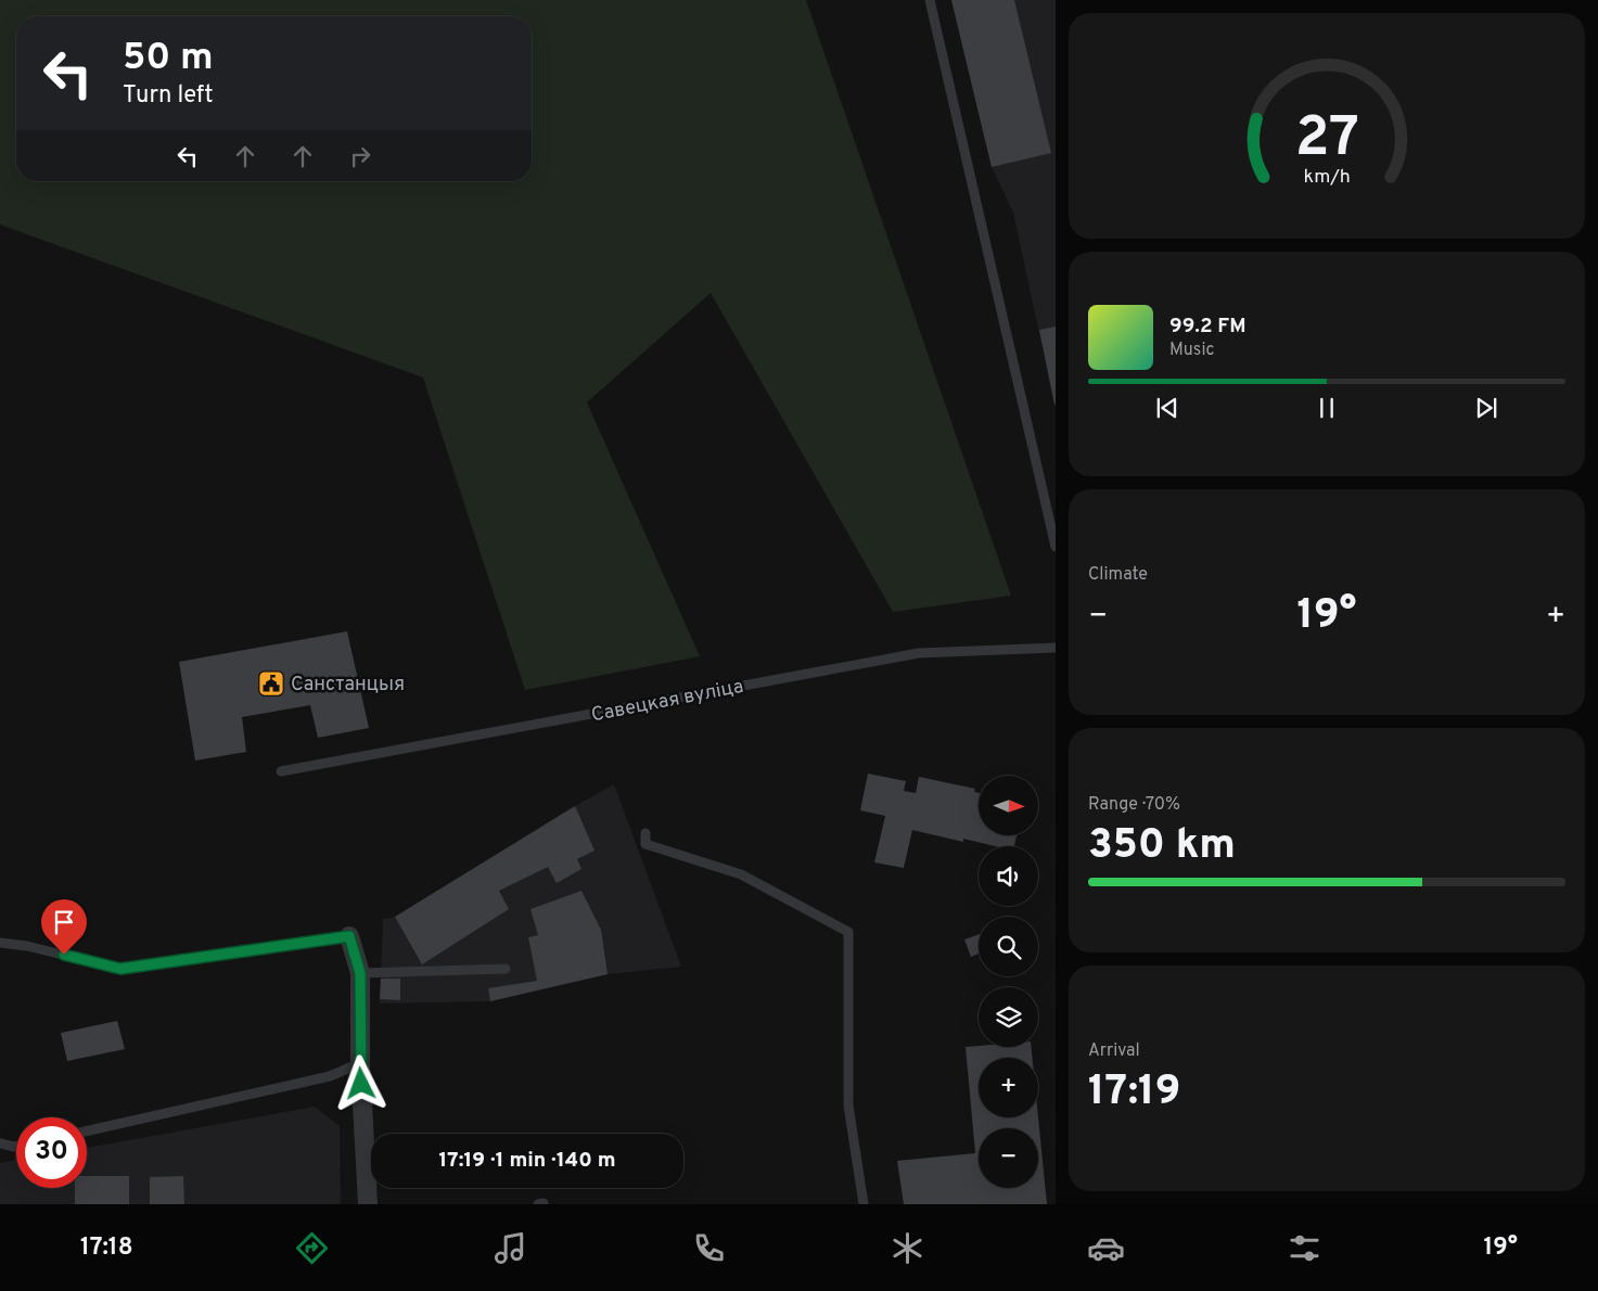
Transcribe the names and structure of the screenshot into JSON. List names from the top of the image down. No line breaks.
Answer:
{"streets":{"lane":["Савецкая вуліца"]},"places":{"public building":["Санстанцыя"]},"north":"right","page":{"turn":["50 m","Turn left"],"song":["99.2 FM","Music"],"tile":["Climate",["Range · 70%","350 km"],["Arrival","17:19"]],"heat":["−","19°","+"],"map_buttons":["+","−"],"limit":"30","trip":"17:19 · 1 min · 140 m","tabs":["17:18","19°"],"gauge":["27","km/h"]}}
